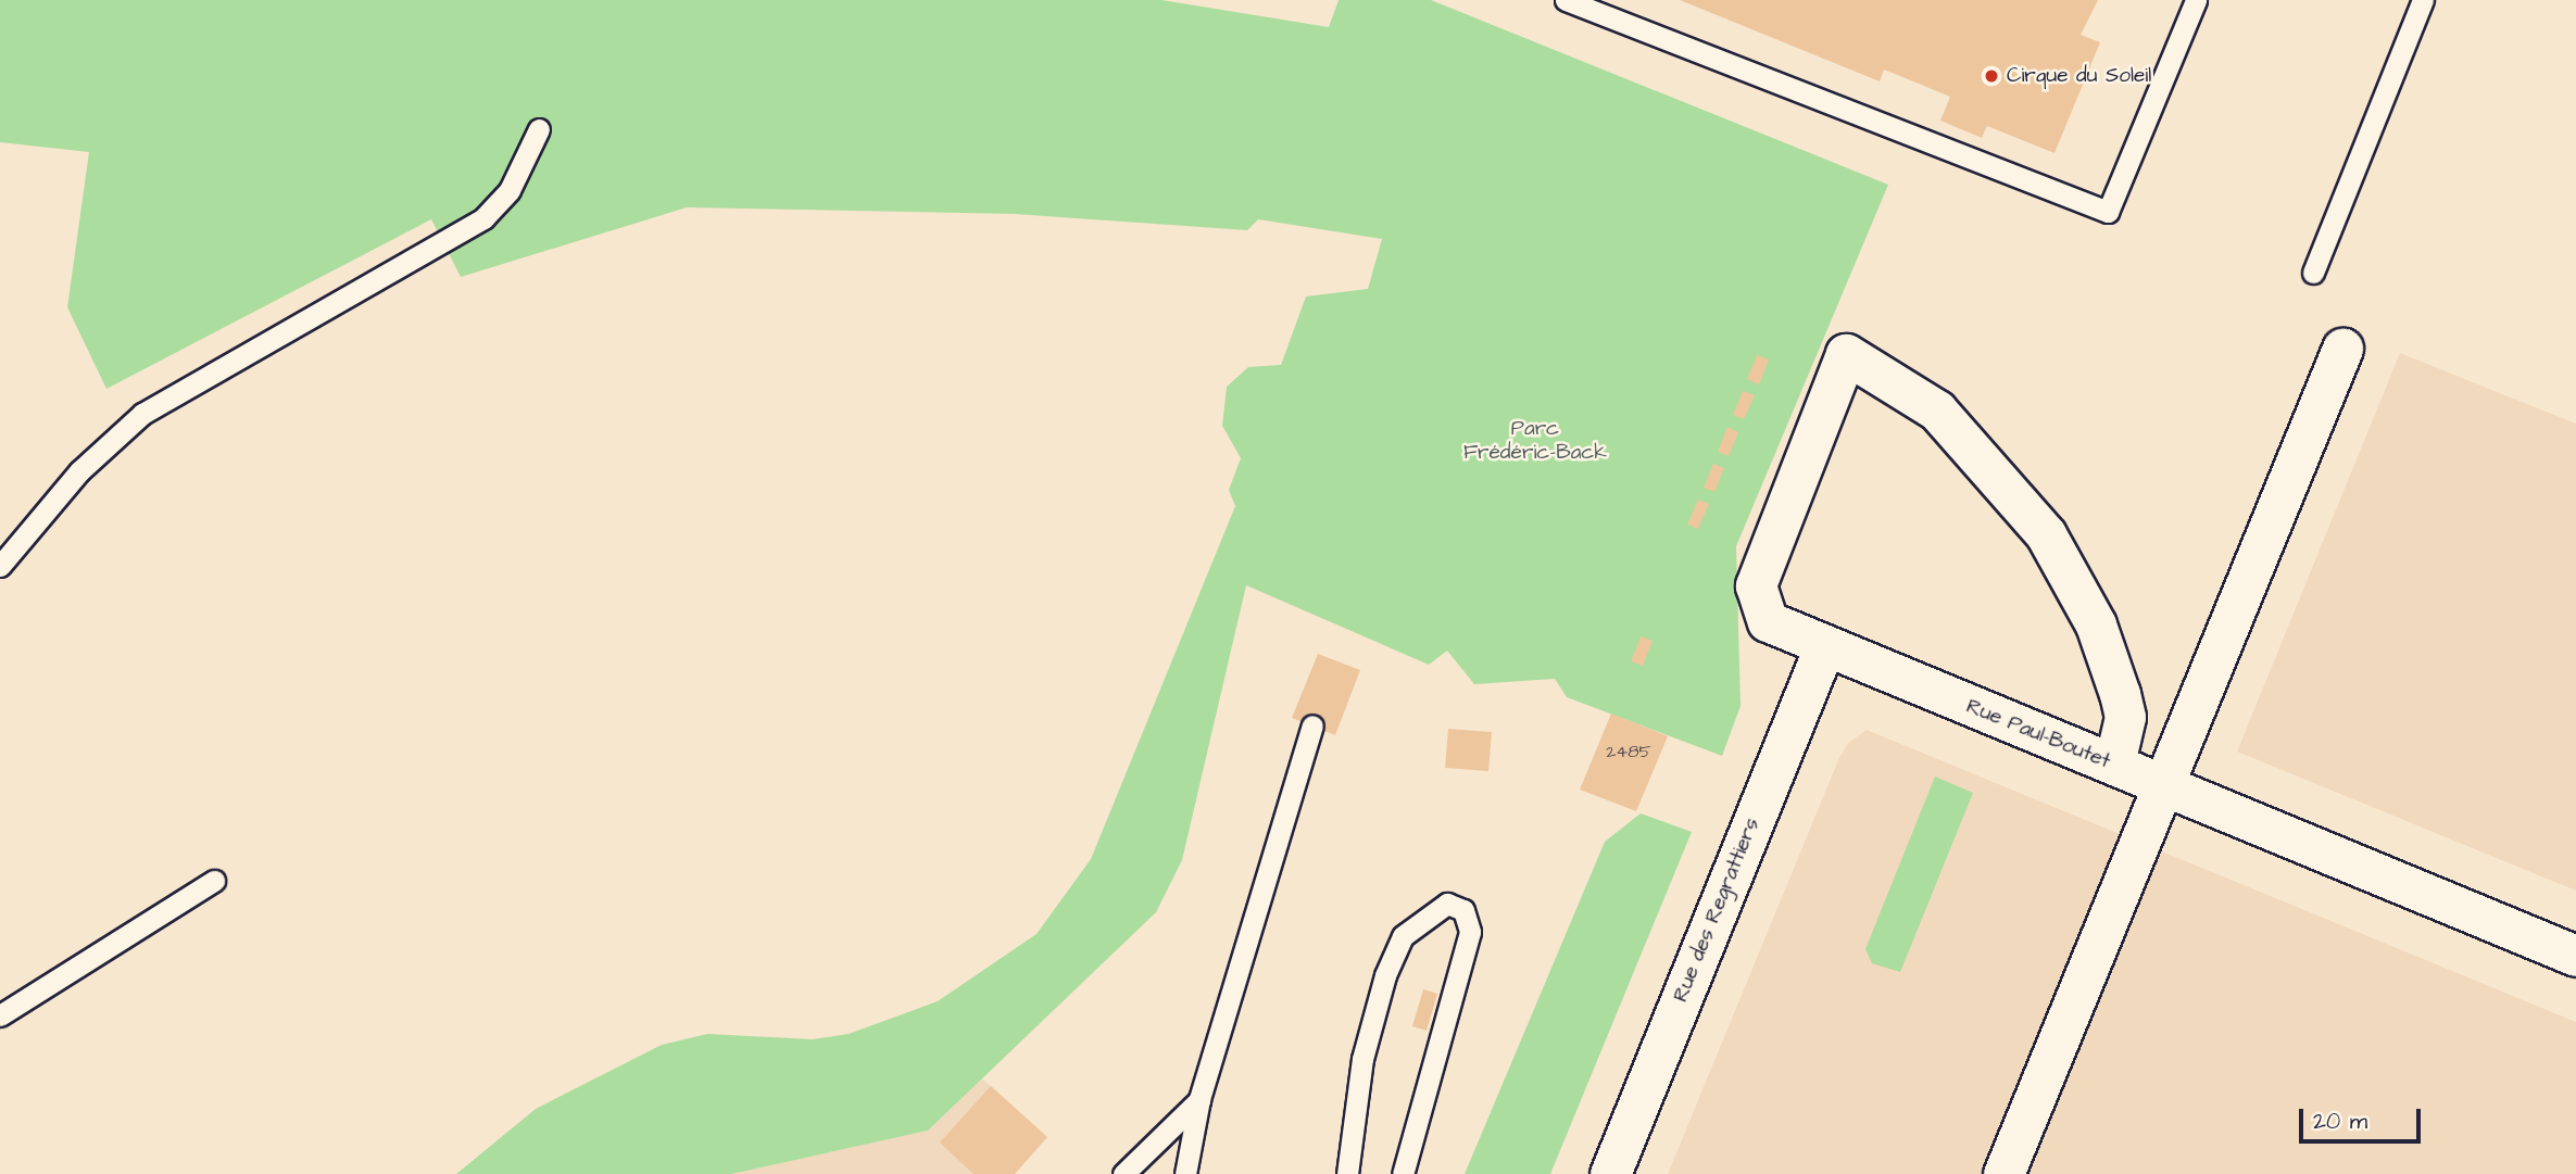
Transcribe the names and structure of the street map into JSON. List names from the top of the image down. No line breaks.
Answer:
{"streets":{"street":["Rue Paul-Boutet","Rue des Regrattiers"]},"crossings":[["Rue Paul-Boutet","Rue des Regrattiers"]],"parks":["Parc Frédéric-Back"],"places":["Cirque du Soleil"],"house_numbers":["2485"],"scale_bar":"20 m"}
